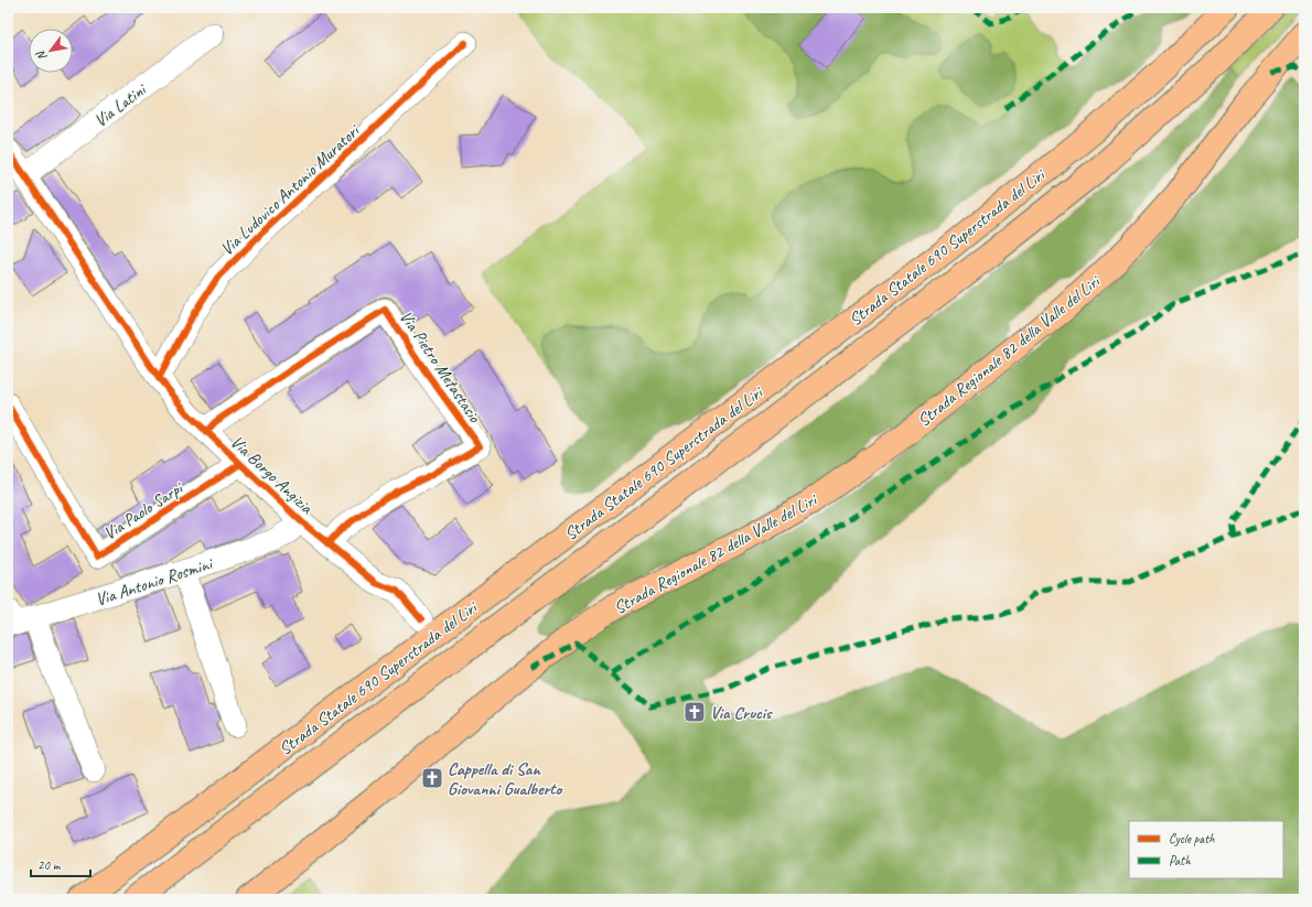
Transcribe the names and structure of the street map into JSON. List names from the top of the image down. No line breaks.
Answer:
{"streets":{"main road":["Strada Statale 690 Superstrada del Liri","Strada Regionale 82 della Valle del Liri"],"street":["Via Latini","Via Ludovico Antonio Muratori","Via Pietro Metastasio","Via Borgo Angizia","Via Paolo Sarpi","Via Antonio Rosmini"]},"crossings":[["Via Latini","Via Borgo Angizia"],["Via Ludovico Antonio Muratori","Via Borgo Angizia"],["Via Pietro Metastasio","Via Borgo Angizia"],["Via Borgo Angizia","Via Paolo Sarpi"],["Via Borgo Angizia","Via Antonio Rosmini"]],"places":{"church":["Via Crucis","Cappella di San Giovanni Gualberto"]},"legend":["Cycle path","Path"],"scale_bar":"20 m","north":"bottom left"}
